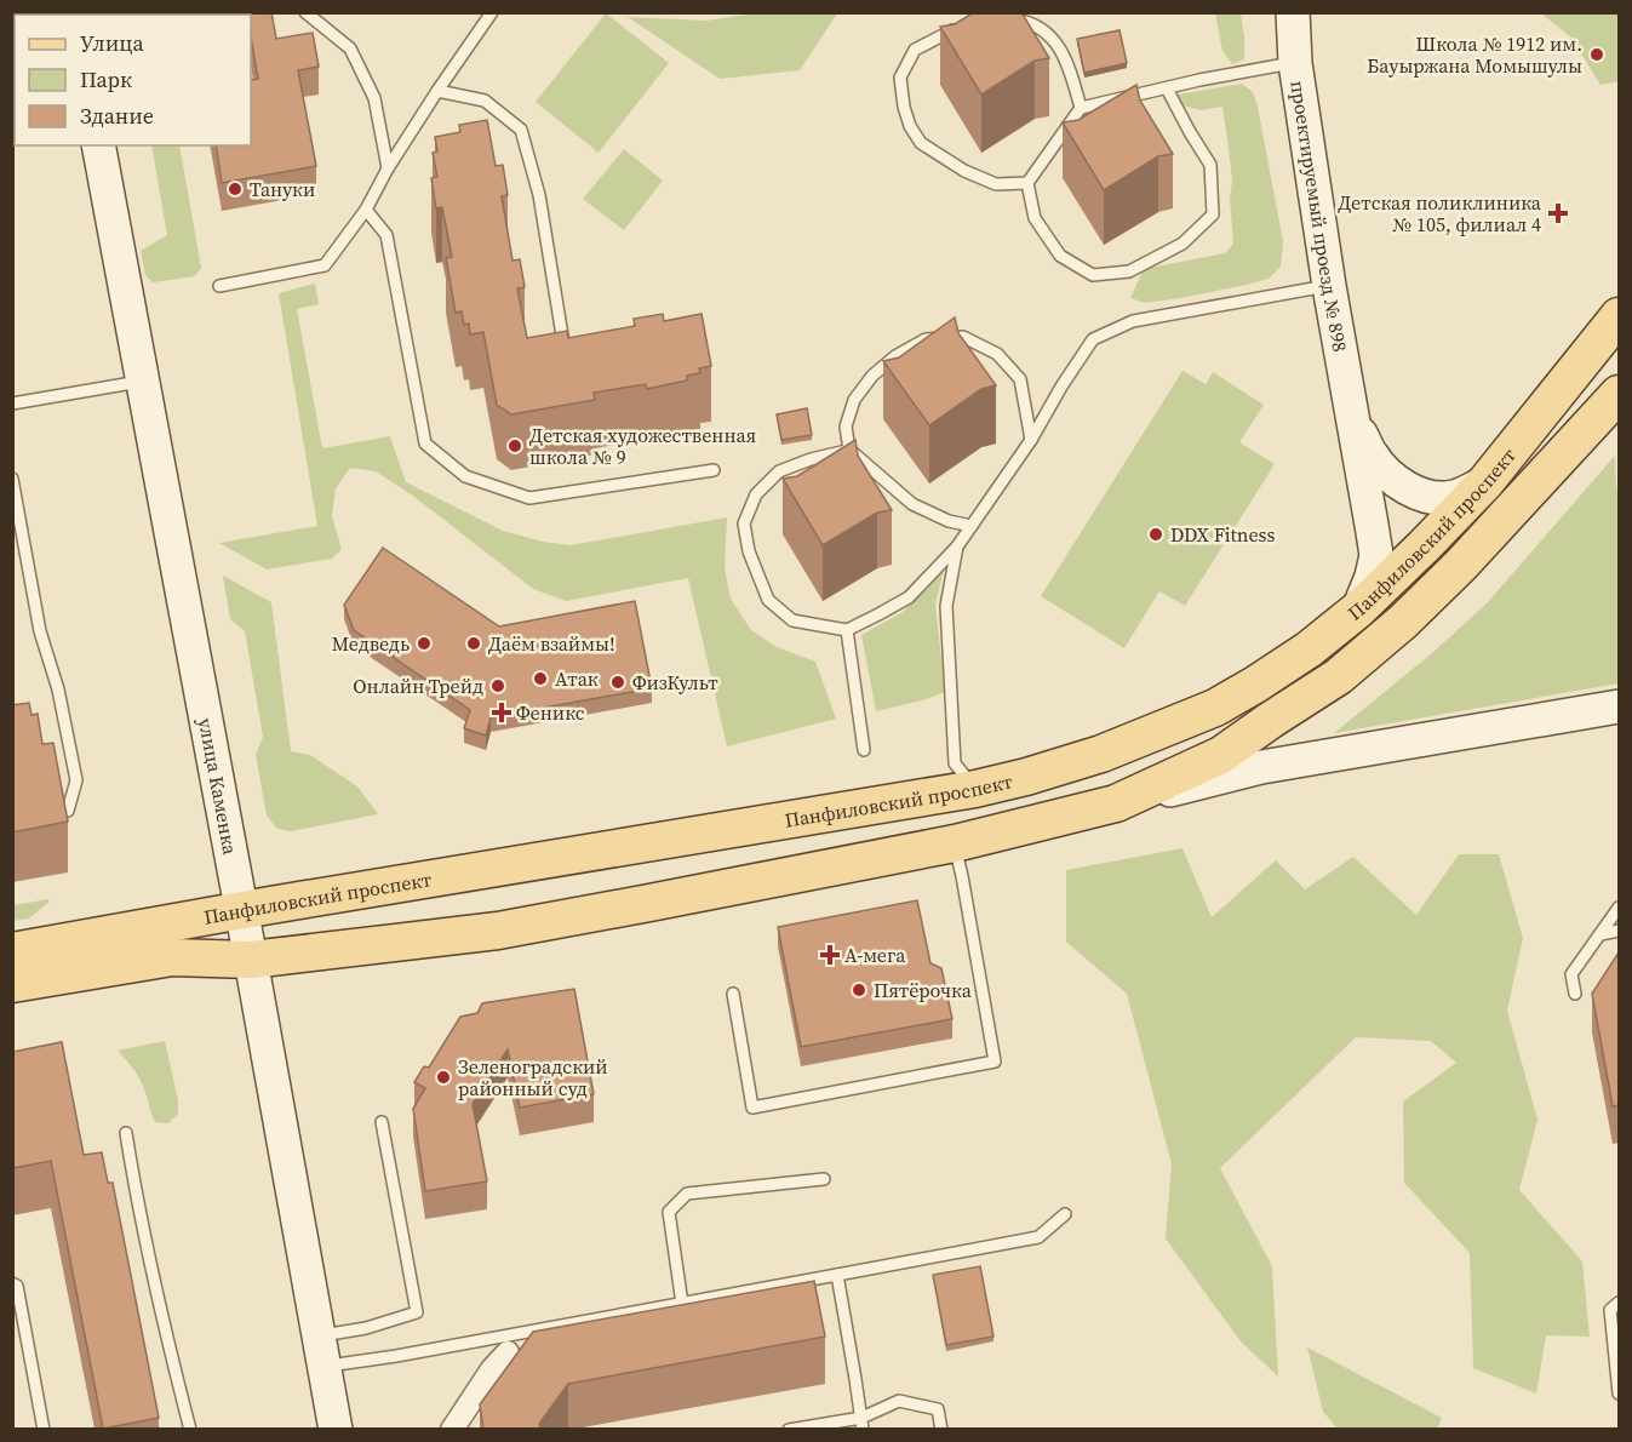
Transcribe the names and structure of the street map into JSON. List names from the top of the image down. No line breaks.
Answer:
{"streets":{"main road":["проектируемый проезд № 898","Панфиловский проспект","улица Каменка"]},"crossings":[["проектируемый проезд № 898","Панфиловский проспект"],["Панфиловский проспект","улица Каменка"]],"places":{"other":["Школа № 1912 им. Бауыржана Момышулы","Тануки","Детская художественная школа № 9","DDX Fitness","Медведь","Даём взаймы!","Атак","ФизКульт","Онлайн Трейд","Пятёрочка","Зеленоградский районный суд"],"health":["Детская поликлиника № 105, филиал 4","Феникс","А-мега"]},"legend":["Улица","Парк","Здание"]}
